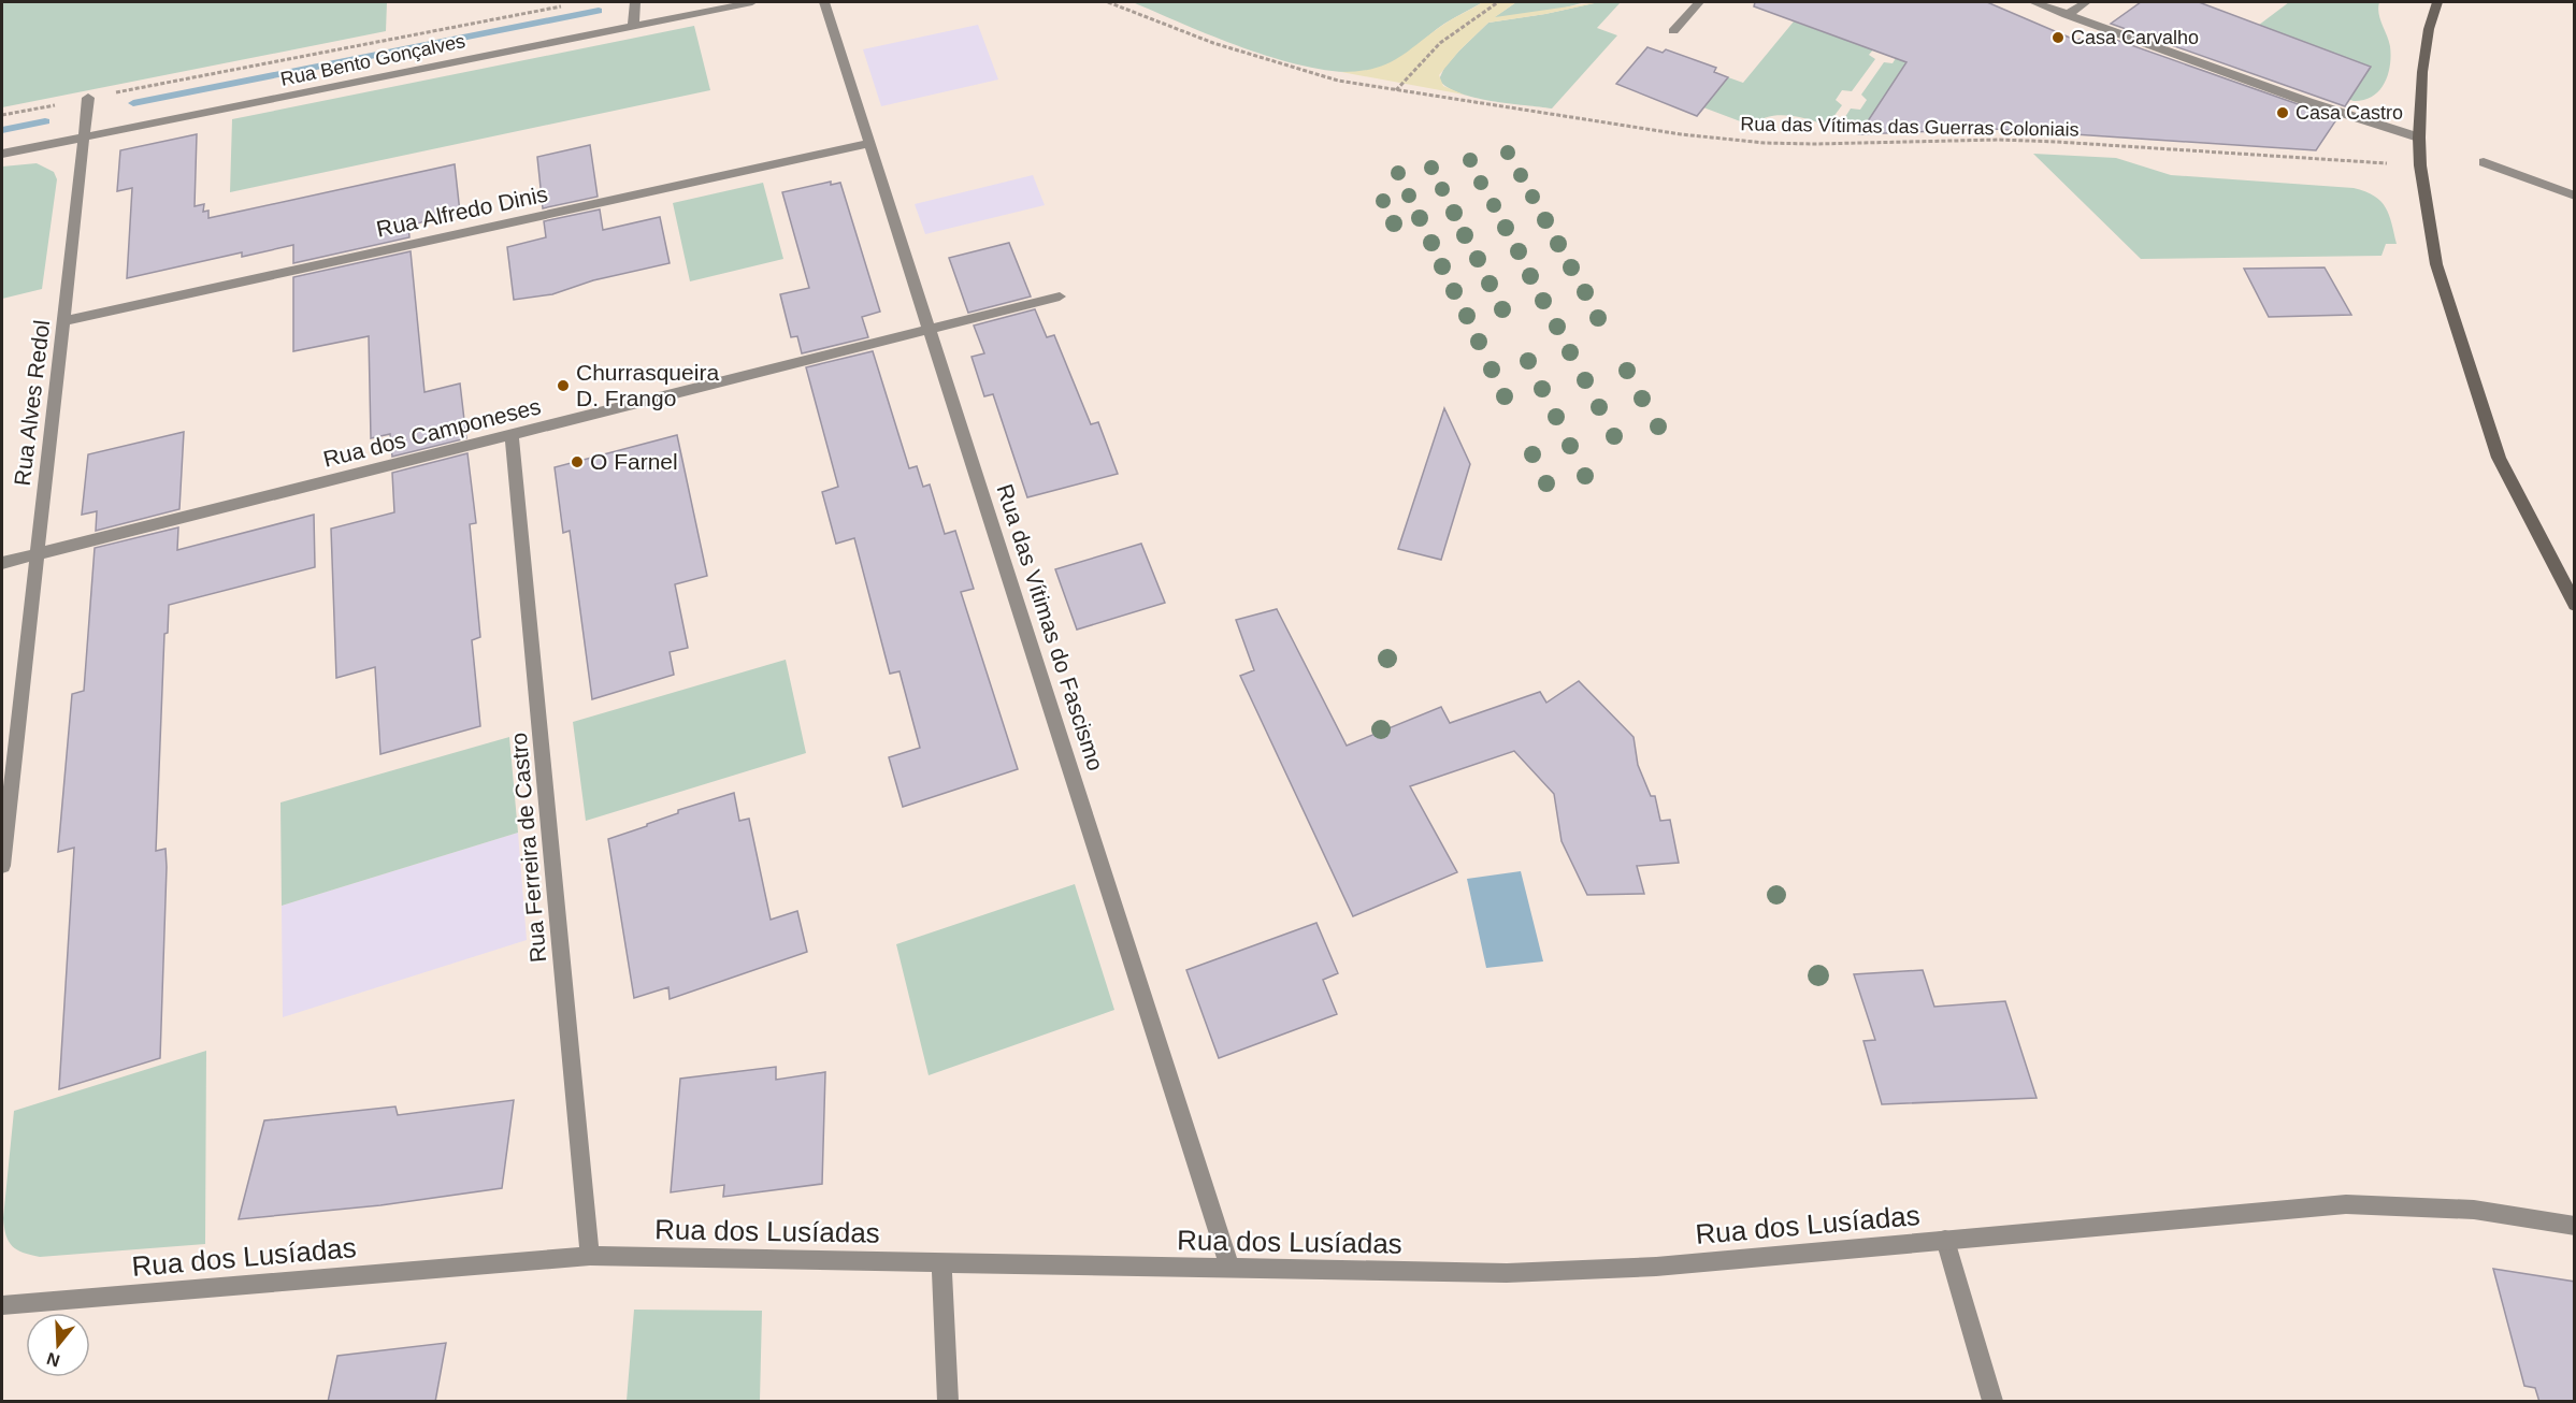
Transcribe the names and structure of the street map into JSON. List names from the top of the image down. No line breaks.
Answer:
{"streets":{"street":["Rua Bento Gonçalves","Rua Alfredo Dinis","Rua Alves Redol","Rua dos Camponeses","Rua das Vítimas do Fascismo","Rua Ferreira de Castro","Rua dos Lusíadas"],"path":["Rua das Vítimas das Guerras Coloniais"]},"crossings":[["Rua Bento Gonçalves","Rua Alves Redol"],["Rua Alfredo Dinis","Rua Alves Redol"],["Rua Alfredo Dinis","Rua das Vítimas do Fascismo"],["Rua Alves Redol","Rua dos Camponeses"],["Rua dos Camponeses","Rua das Vítimas do Fascismo"],["Rua dos Camponeses","Rua Ferreira de Castro"],["Rua das Vítimas do Fascismo","Rua dos Lusíadas"],["Rua Ferreira de Castro","Rua dos Lusíadas"]],"places":["Casa Carvalho","Casa Castro","Churrasqueira D. Frango","O Farnel"],"north":"bottom"}
